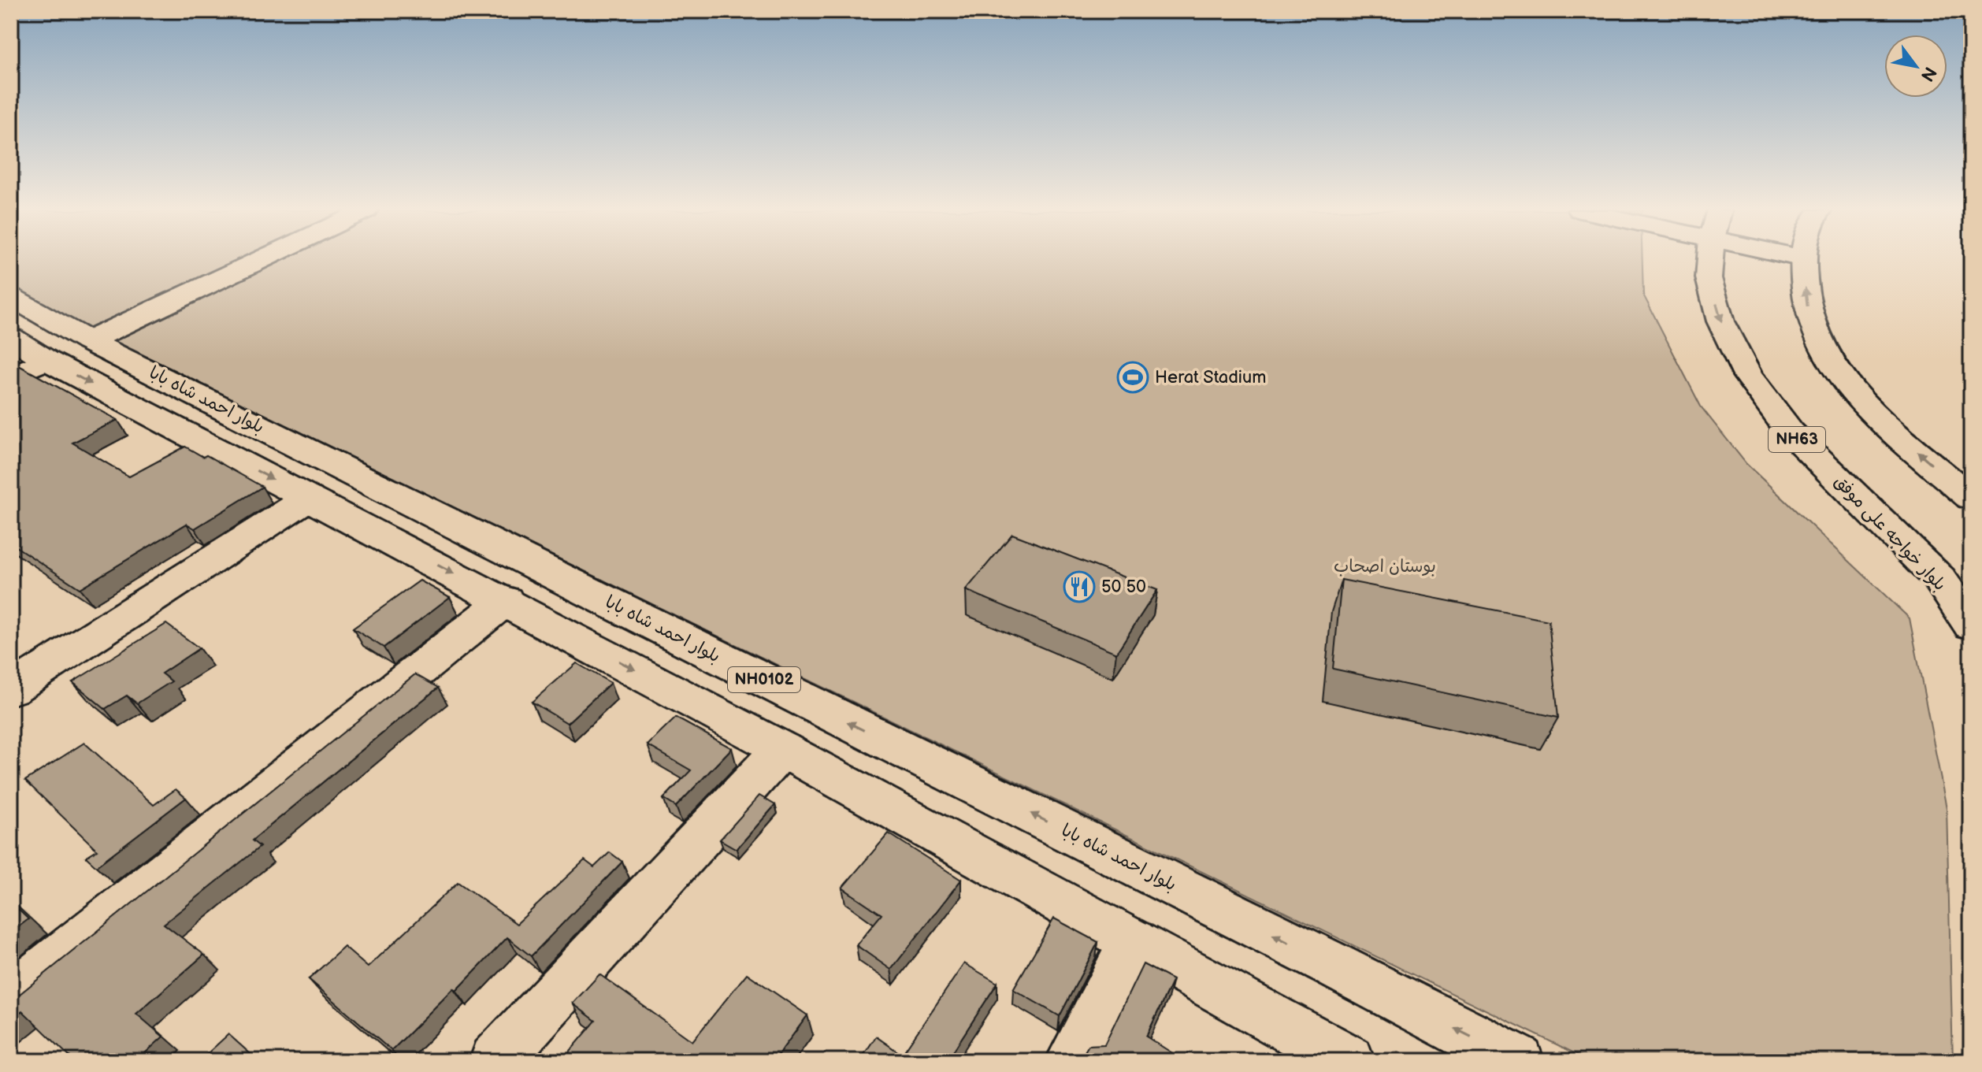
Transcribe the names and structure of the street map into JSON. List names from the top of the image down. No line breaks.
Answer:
{"streets":{"main road":["بلوار احمد شاه بابا","NH63","بلوار خواجه علی موفق","NH0102"]},"parks":["بوستان اصحاب"],"places":{"sports":["Herat Stadium"],"restaurant":["50 50"]},"north":"bottom right"}
